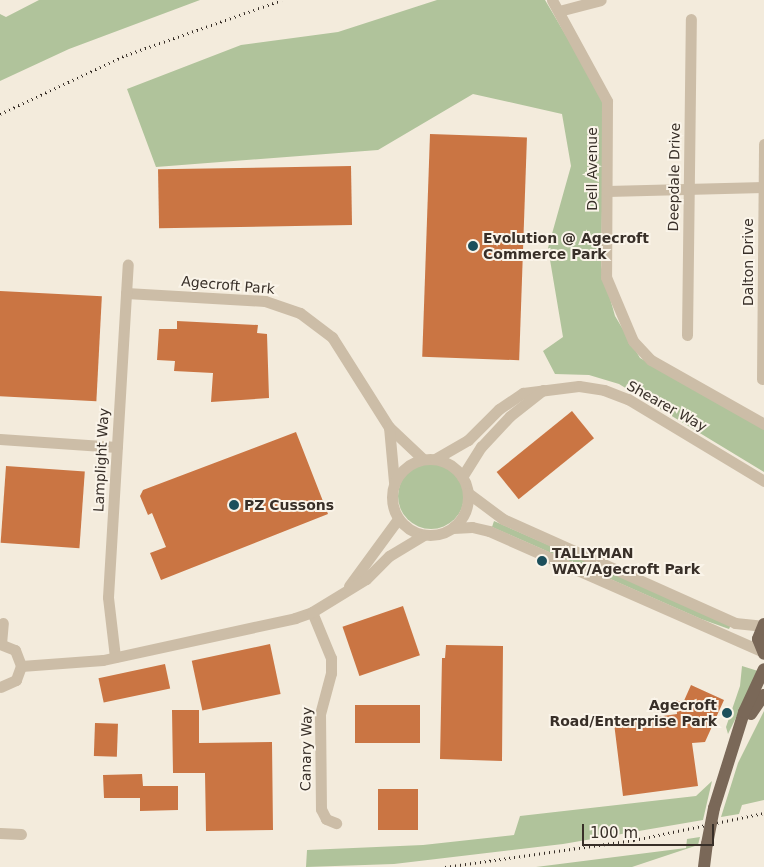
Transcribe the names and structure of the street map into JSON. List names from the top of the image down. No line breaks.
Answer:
{"streets":{"street":["Dell Avenue","Deepdale Drive","Dalton Drive","Agecroft Park","Shearer Way","Lamplight Way","Canary Way"]},"crossings":[["Agecroft Park","Lamplight Way"]],"places":["Evolution @ Agecroft Commerce Park","PZ Cussons","TALLYMAN WAY/Agecroft Park","Agecroft Road/Enterprise Park"],"scale_bar":"100 m"}
